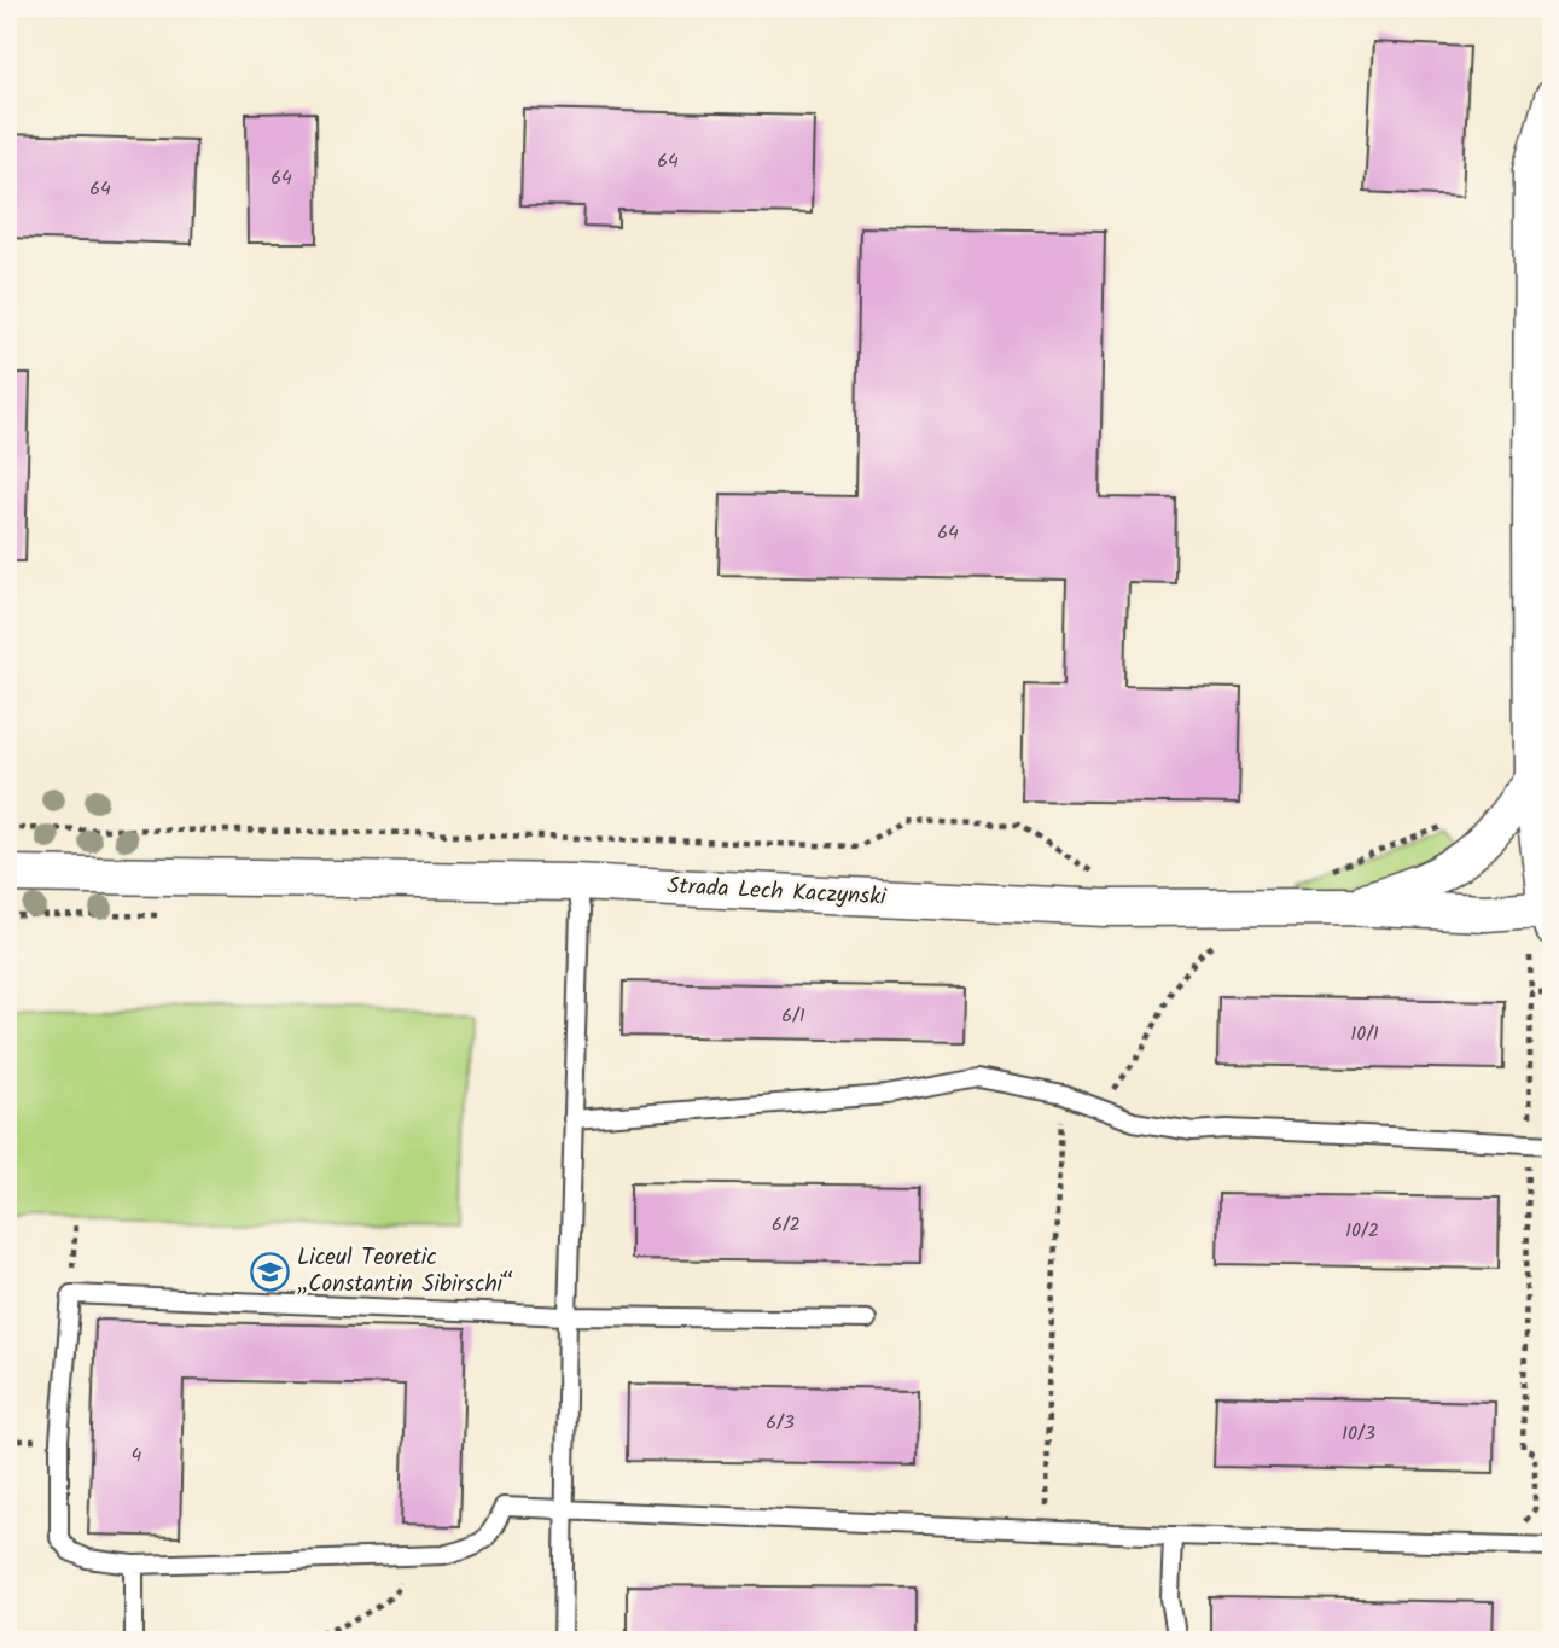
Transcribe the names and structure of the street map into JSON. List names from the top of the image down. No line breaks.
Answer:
{"streets":{"street":["Strada Lech Kaczynski"]},"places":{"school or university":["Liceul Teoretic „Constantin Sibirschi“"]},"house_numbers":["64","64","64","64","6/1","10/1","6/2","10/2","6/3","10/3","4"]}
